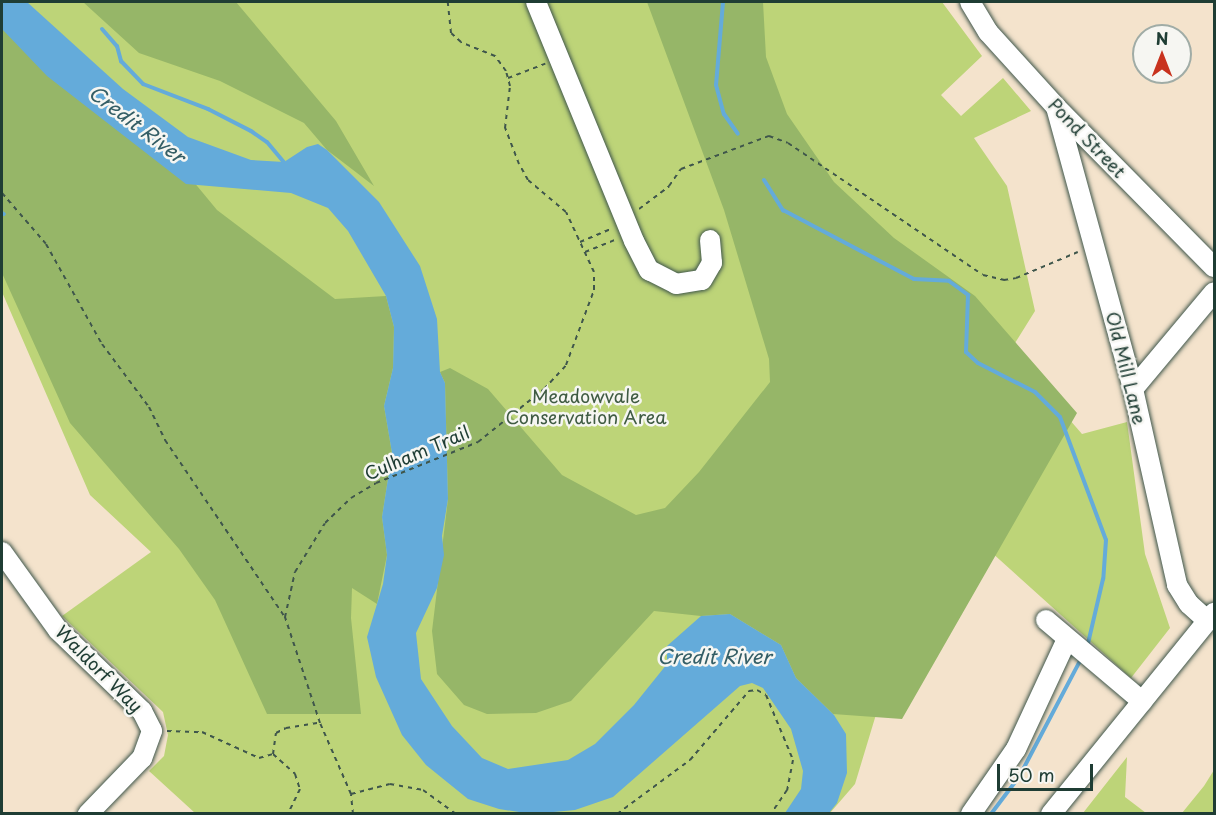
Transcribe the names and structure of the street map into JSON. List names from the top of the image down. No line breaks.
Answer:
{"streets":{"street":["Pond Street","Old Mill Lane","Waldorf Way"],"path":["Culham Trail"]},"crossings":[["Pond Street","Old Mill Lane"]],"water":["Credit River"],"parks":["Meadowvale Conservation Area"],"scale_bar":"50 m","north":"top"}
